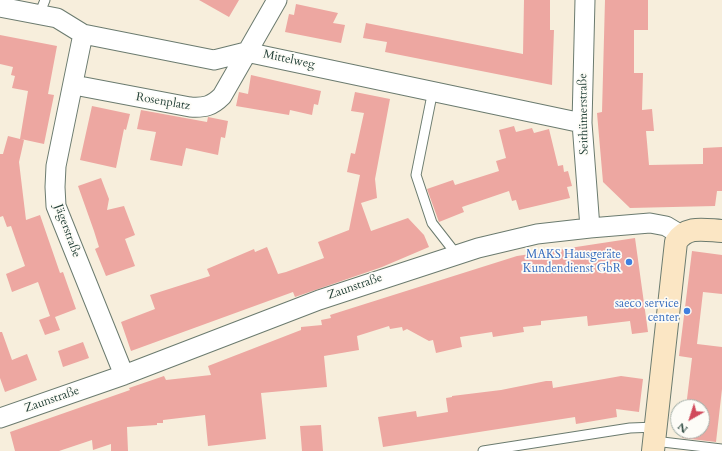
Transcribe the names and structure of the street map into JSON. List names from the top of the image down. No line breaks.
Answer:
{"streets":{"street":["Mittelweg","Rosenplatz","Seithümerstraße","Jägerstraße","Zaunstraße"]},"crossings":[["Mittelweg","Rosenplatz"],["Mittelweg","Seithümerstraße"],["Mittelweg","Jägerstraße"],["Rosenplatz","Jägerstraße"],["Seithümerstraße","Zaunstraße"],["Jägerstraße","Zaunstraße"]],"places":["MAKS Hausgeräte Kundendienst GbR","saeco service center"],"north":"bottom left"}
